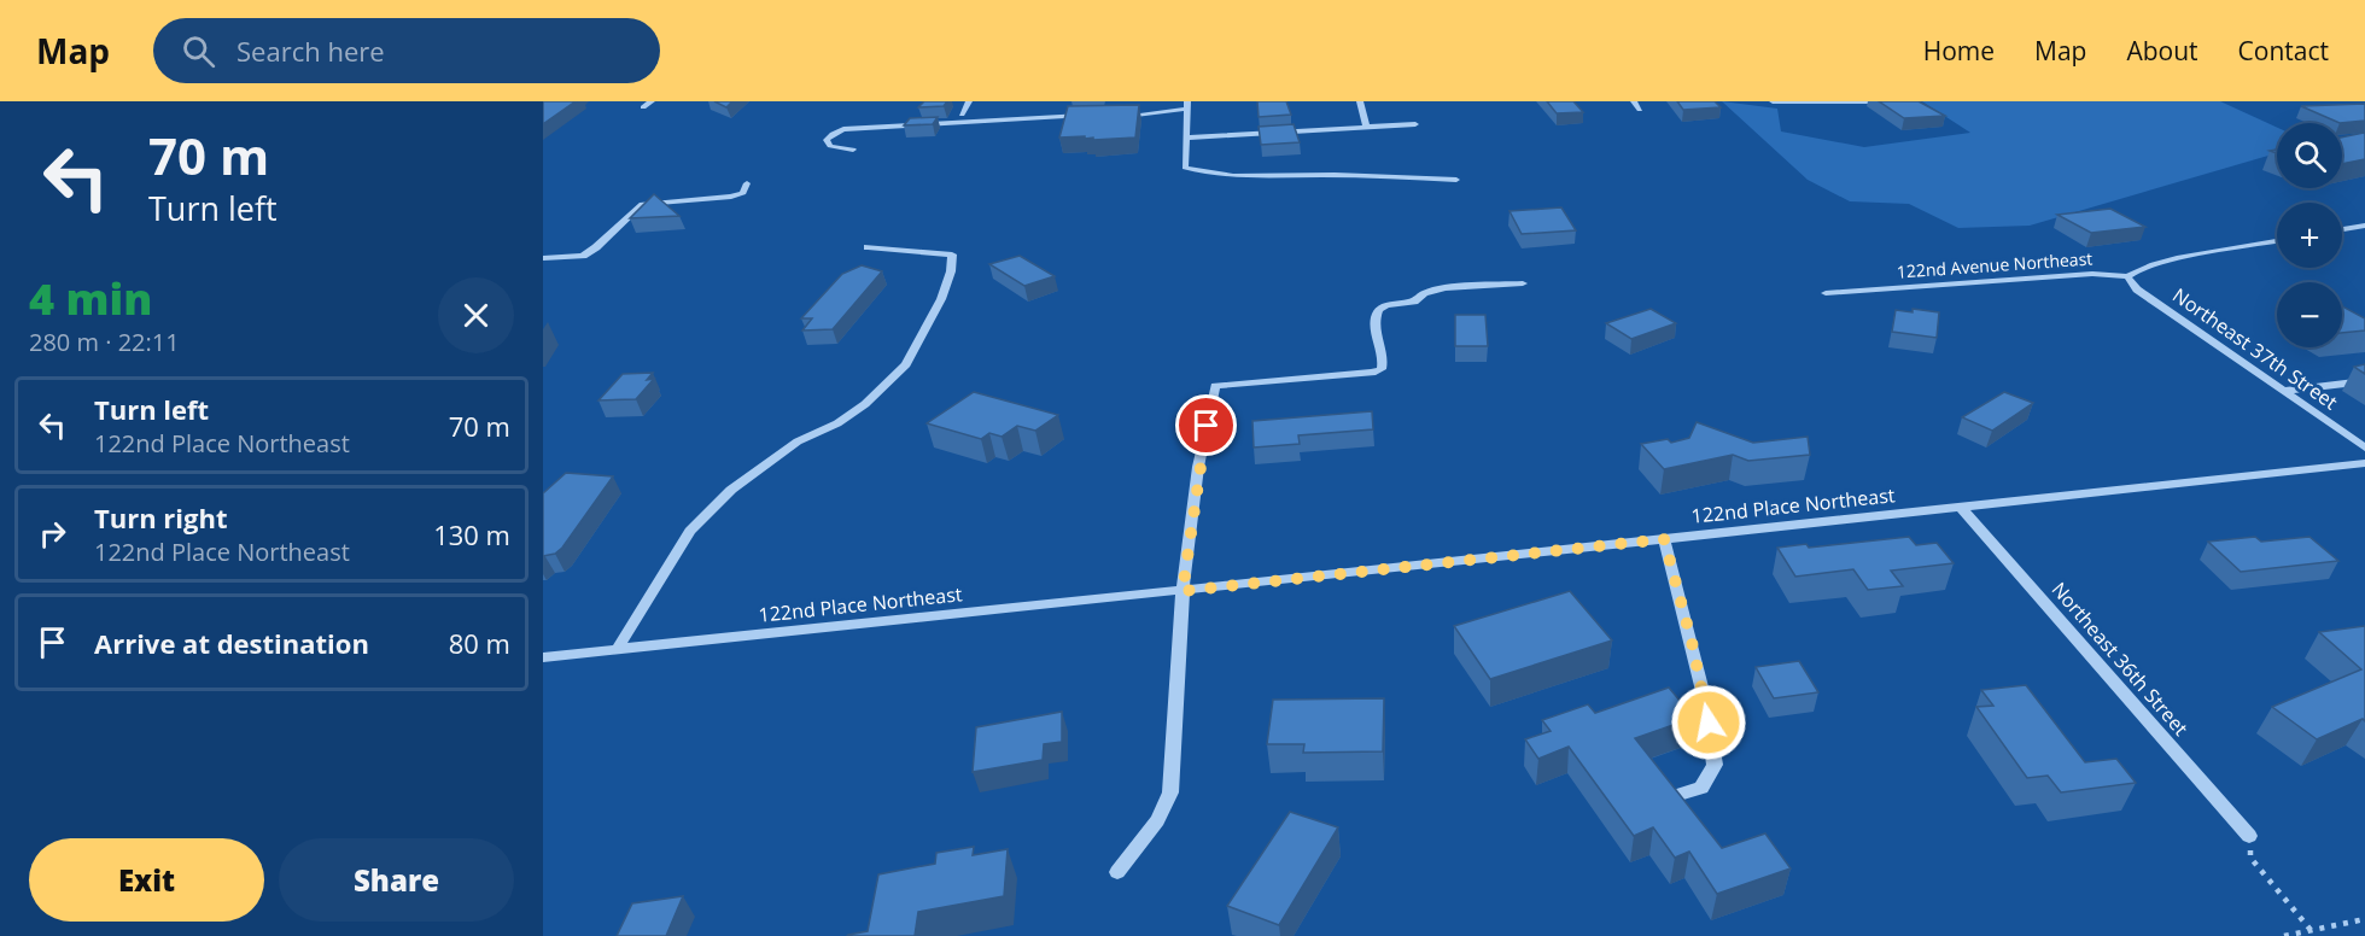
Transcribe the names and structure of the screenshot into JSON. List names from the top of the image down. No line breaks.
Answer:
{"streets":{"street":["122nd Avenue Northeast","Northeast 37th Street","122nd Place Northeast","Northeast 36th Street"]},"crossings":[["122nd Avenue Northeast","Northeast 37th Street"],["122nd Place Northeast","Northeast 36th Street"]],"page":{"header":"Map","search":"Search here","nav":["Home","Map","About","Contact"],"turn":["70 m","Turn left"],"map_buttons":["+","−"],"heading":["4 min","280 m · 22:11"],"list":[{"name":"Turn left","note":"122nd Place Northeast","value":"70 m"},{"name":"Turn right","note":"122nd Place Northeast","value":"130 m"},{"name":"Arrive at destination","value":"80 m"}],"buttons":["Exit","Share"]}}
